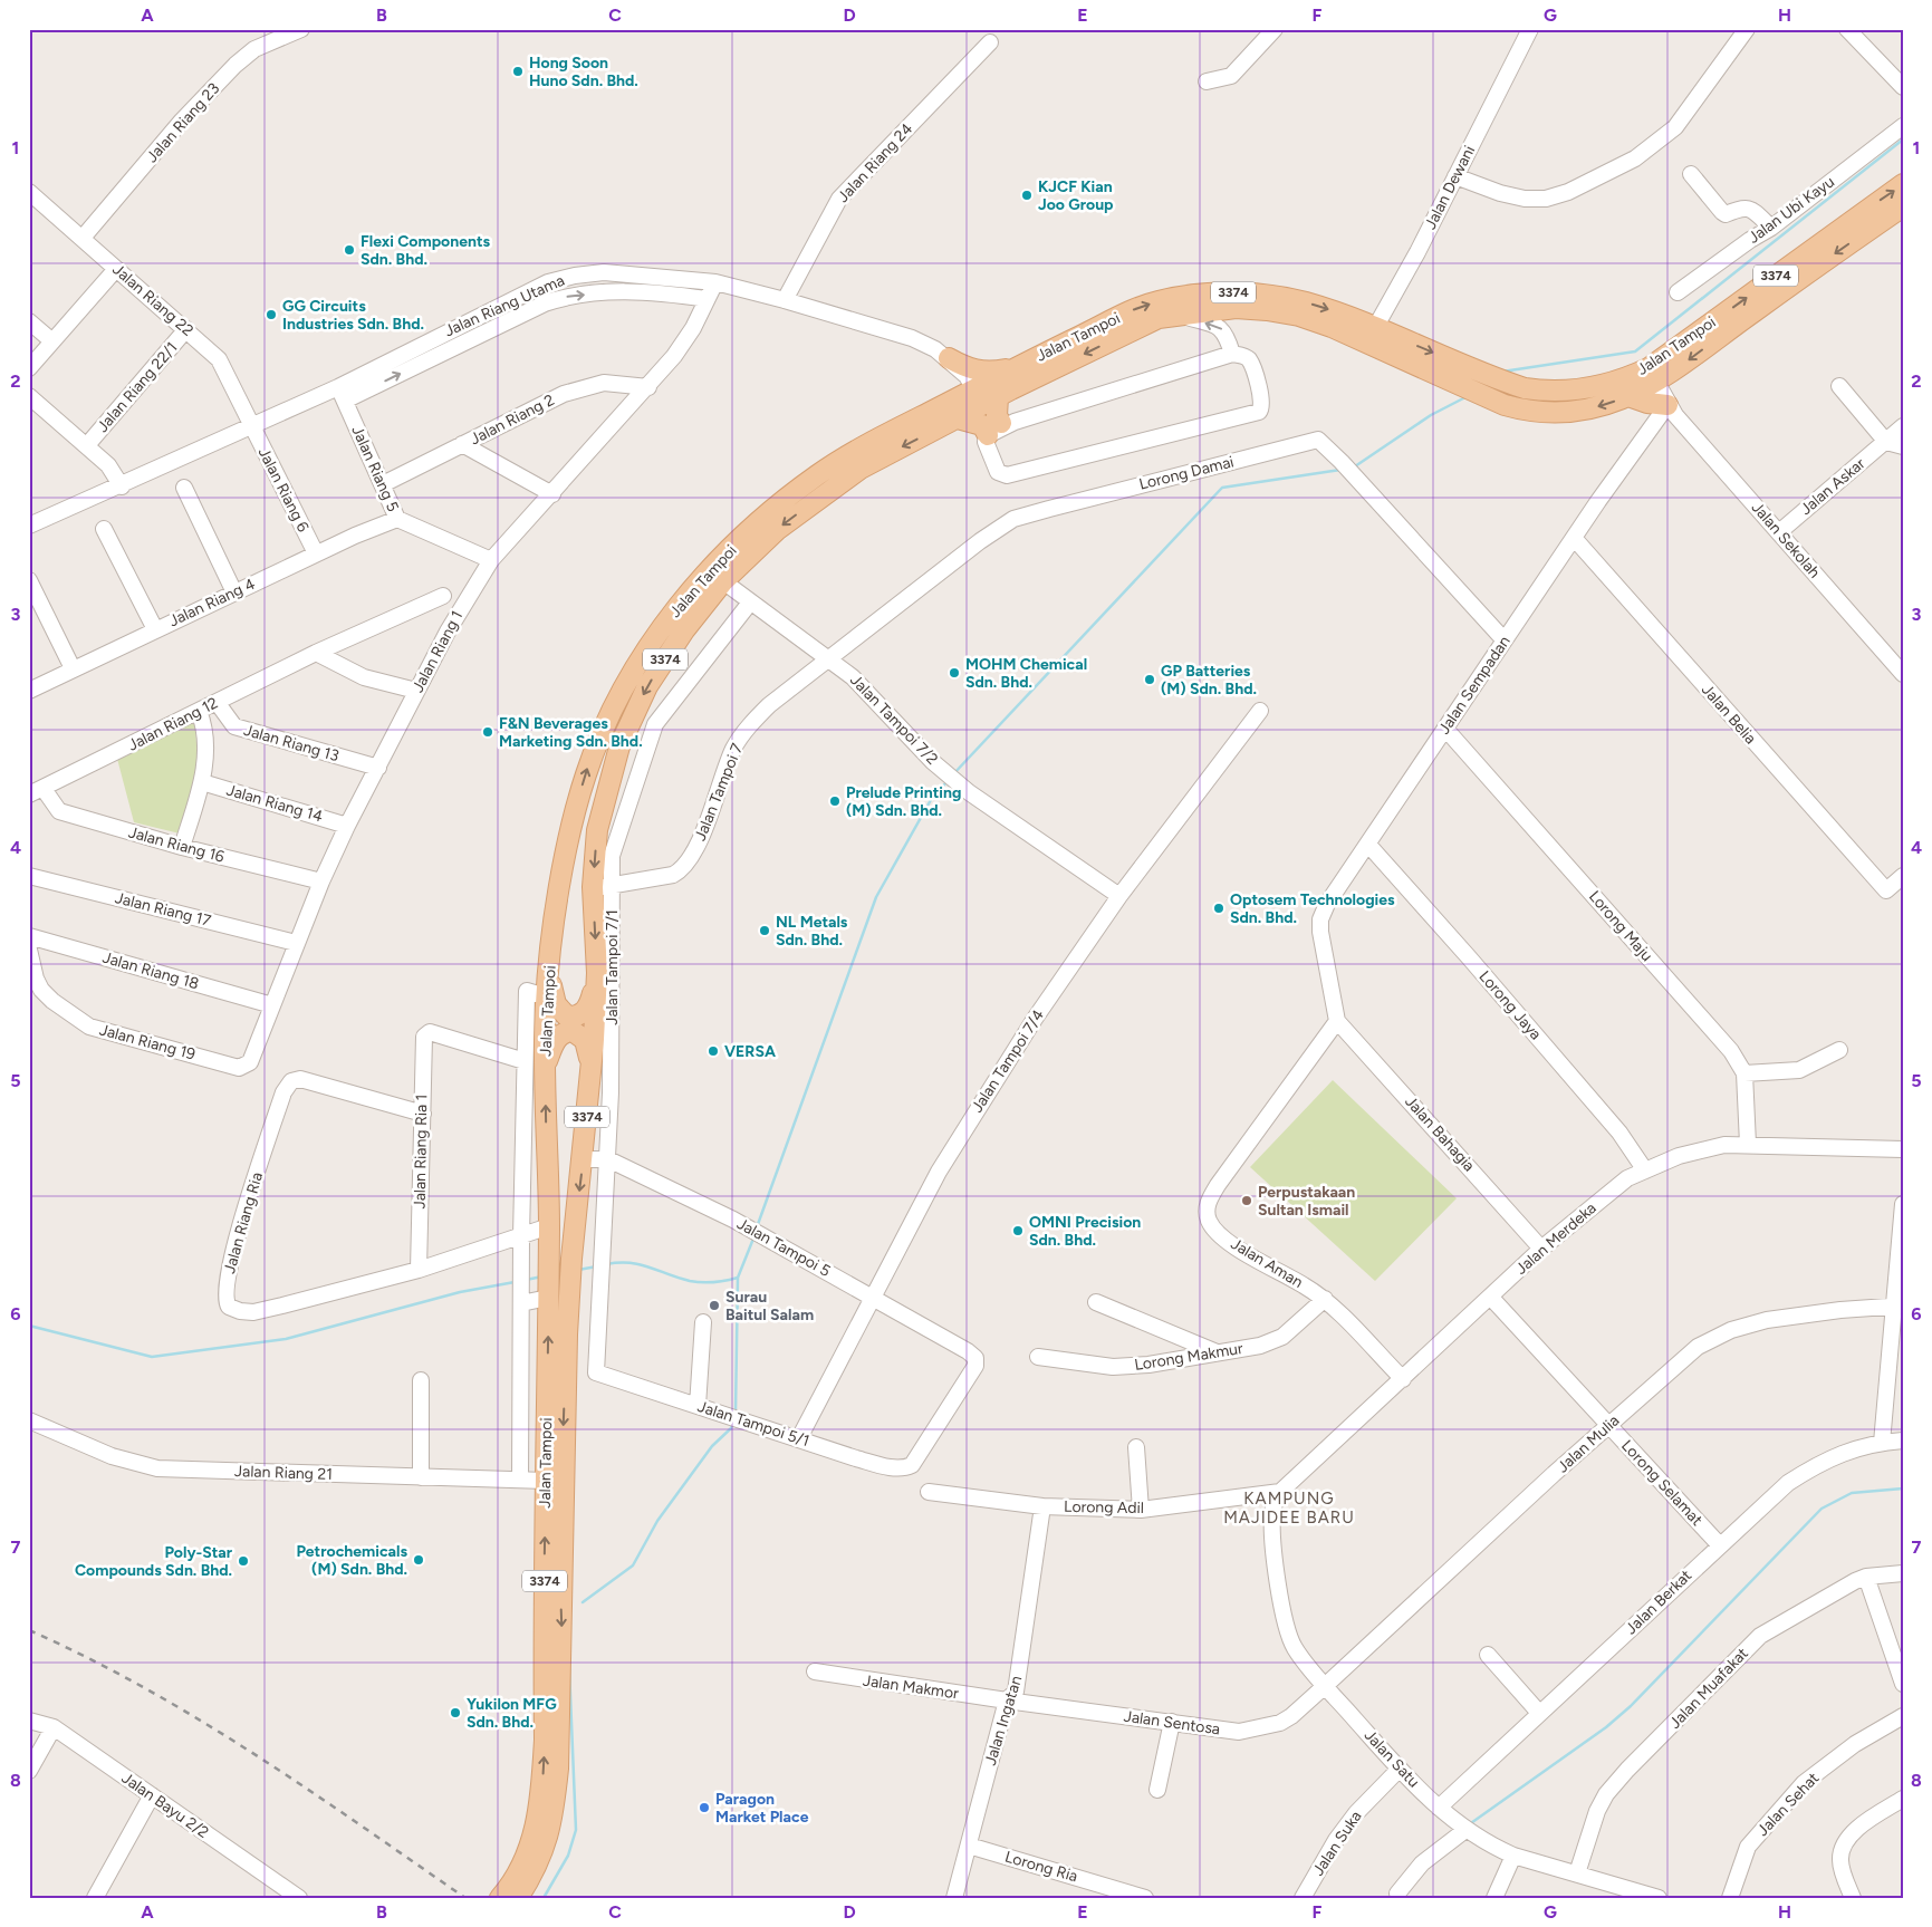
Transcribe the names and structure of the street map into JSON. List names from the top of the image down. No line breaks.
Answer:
{"streets":{"main road":["3374","Jalan Tampoi"],"street":["Jalan Riang 23","Jalan Riang 24","Jalan Dewani","Jalan Ubi Kayu","Jalan Riang 22","Jalan Riang Utama","Jalan Riang 22/1","Jalan Riang 2","Jalan Riang 5","Lorong Damai","Jalan Askar","Jalan Riang 6","Jalan Sekolah","Jalan Riang 4","Jalan Riang 1","Jalan Sempadan","Jalan Belia","Jalan Tampoi 7/2","Jalan Riang 12","Jalan Riang 13","Jalan Tampoi 7","Jalan Riang 14","Jalan Riang 16","Jalan Riang 17","Lorong Maju","Jalan Tampoi 7/1","Jalan Riang 18","Lorong Jaya","Jalan Riang 19","Jalan Tampoi 7/4","Jalan Bahagia","Jalan Riang Ria 1","Jalan Riang Ria","Jalan Merdeka","Jalan Tampoi 5","Jalan Aman","Lorong Makmur","Jalan Tampoi 5/1","Jalan Mulia","Jalan Riang 21","Lorong Selamat","Lorong Adil","Jalan Berkat","Jalan Makmor","Jalan Muafakat","Jalan Ingatan","Jalan Sentosa","Jalan Satu","Jalan Sehat","Jalan Bayu 2/2","Jalan Suka","Lorong Ria"]},"crossings":[["Jalan Riang 23","Jalan Riang 22"],["Jalan Riang 24","Jalan Riang Utama"],["Jalan Dewani","Jalan Tampoi"],["Jalan Riang 22","Jalan Riang Utama"],["Jalan Riang 22","Jalan Riang 22/1"],["Jalan Riang 22","Jalan Riang 6"],["Jalan Riang Utama","Jalan Tampoi"],["Jalan Riang Utama","Jalan Riang 22/1"],["Jalan Riang Utama","Jalan Riang 5"],["Jalan Riang Utama","Jalan Riang 6"],["Jalan Riang Utama","Jalan Riang 1"],["Jalan Tampoi","Jalan Tampoi 7/2"],["Jalan Tampoi","Jalan Tampoi 7"],["Jalan Tampoi","Jalan Tampoi 7/1"],["Jalan Tampoi","Jalan Riang Ria"],["Jalan Tampoi","Jalan Tampoi 5"],["Jalan Tampoi","Jalan Riang 21"],["Jalan Riang 2","Jalan Riang 5"],["Jalan Riang 2","Jalan Riang 1"],["Jalan Riang 5","Jalan Riang 4"],["Jalan Riang 5","Jalan Riang 1"],["Lorong Damai","Jalan Sempadan"],["Lorong Damai","Jalan Tampoi 7/2"],["Lorong Damai","Jalan Tampoi 7"],["Jalan Askar","Jalan Sekolah"],["Jalan Riang 6","Jalan Riang 4"],["Jalan Sekolah","Jalan Sempadan"],["Jalan Riang 1","Jalan Riang 13"],["Jalan Riang 1","Jalan Riang 14"],["Jalan Riang 1","Jalan Riang 16"],["Jalan Riang 1","Jalan Riang 17"],["Jalan Riang 1","Jalan Riang 18"],["Jalan Riang 1","Jalan Riang 19"],["Jalan Sempadan","Jalan Belia"],["Jalan Sempadan","Lorong Maju"],["Jalan Sempadan","Lorong Jaya"],["Jalan Sempadan","Jalan Bahagia"],["Jalan Sempadan","Jalan Aman"],["Jalan Tampoi 7/2","Jalan Tampoi 7"],["Jalan Tampoi 7/2","Jalan Tampoi 7/1"],["Jalan Tampoi 7/2","Jalan Tampoi 7/4"],["Jalan Riang 12","Jalan Riang 13"],["Jalan Riang 12","Jalan Riang 16"],["Jalan Tampoi 7","Jalan Tampoi 7/1"],["Lorong Maju","Jalan Merdeka"],["Jalan Tampoi 7/1","Jalan Tampoi 5"],["Jalan Tampoi 7/1","Jalan Tampoi 5/1"],["Lorong Jaya","Jalan Merdeka"],["Jalan Tampoi 7/4","Jalan Tampoi 5"],["Jalan Tampoi 7/4","Jalan Tampoi 5/1"],["Jalan Bahagia","Jalan Merdeka"],["Jalan Bahagia","Jalan Aman"],["Jalan Riang Ria 1","Jalan Riang Ria"],["Jalan Merdeka","Jalan Aman"],["Jalan Merdeka","Lorong Selamat"],["Jalan Merdeka","Lorong Adil"],["Jalan Merdeka","Jalan Satu"],["Jalan Tampoi 5","Jalan Tampoi 5/1"],["Jalan Aman","Lorong Makmur"],["Jalan Mulia","Lorong Selamat"],["Jalan Mulia","Jalan Sentosa"],["Jalan Mulia","Jalan Satu"],["Lorong Selamat","Jalan Berkat"],["Lorong Adil","Jalan Ingatan"],["Lorong Adil","Jalan Satu"],["Jalan Berkat","Jalan Satu"],["Jalan Makmor","Jalan Ingatan"],["Jalan Makmor","Jalan Sentosa"],["Jalan Muafakat","Jalan Satu"],["Jalan Ingatan","Jalan Sentosa"],["Jalan Ingatan","Lorong Ria"],["Jalan Sentosa","Jalan Satu"],["Jalan Satu","Jalan Suka"]],"districts":["KAMPUNG MAJIDEE BARU"],"places":["Hong Soon Huno Sdn. Bhd.","KJCF Kian Joo Group","Flexi Components Sdn. Bhd.","GG Circuits Industries Sdn. Bhd.","MOHM Chemical Sdn. Bhd.","GP Batteries (M) Sdn. Bhd.","F&N Beverages Marketing Sdn. Bhd.","Prelude Printing (M) Sdn. Bhd.","Optosem Technologies Sdn. Bhd.","NL Metals Sdn. Bhd.","VERSA","Perpustakaan Sultan Ismail","OMNI Precision Sdn. Bhd.","Surau Baitul Salam","Petrochemicals (M) Sdn. Bhd.","Poly-Star Compounds Sdn. Bhd.","Yukilon MFG Sdn. Bhd.","Paragon Market Place"],"grid":{"columns":["A","B","C","D","E","F","G","H"],"rows":["1","2","3","4","5","6","7","8"]}}
